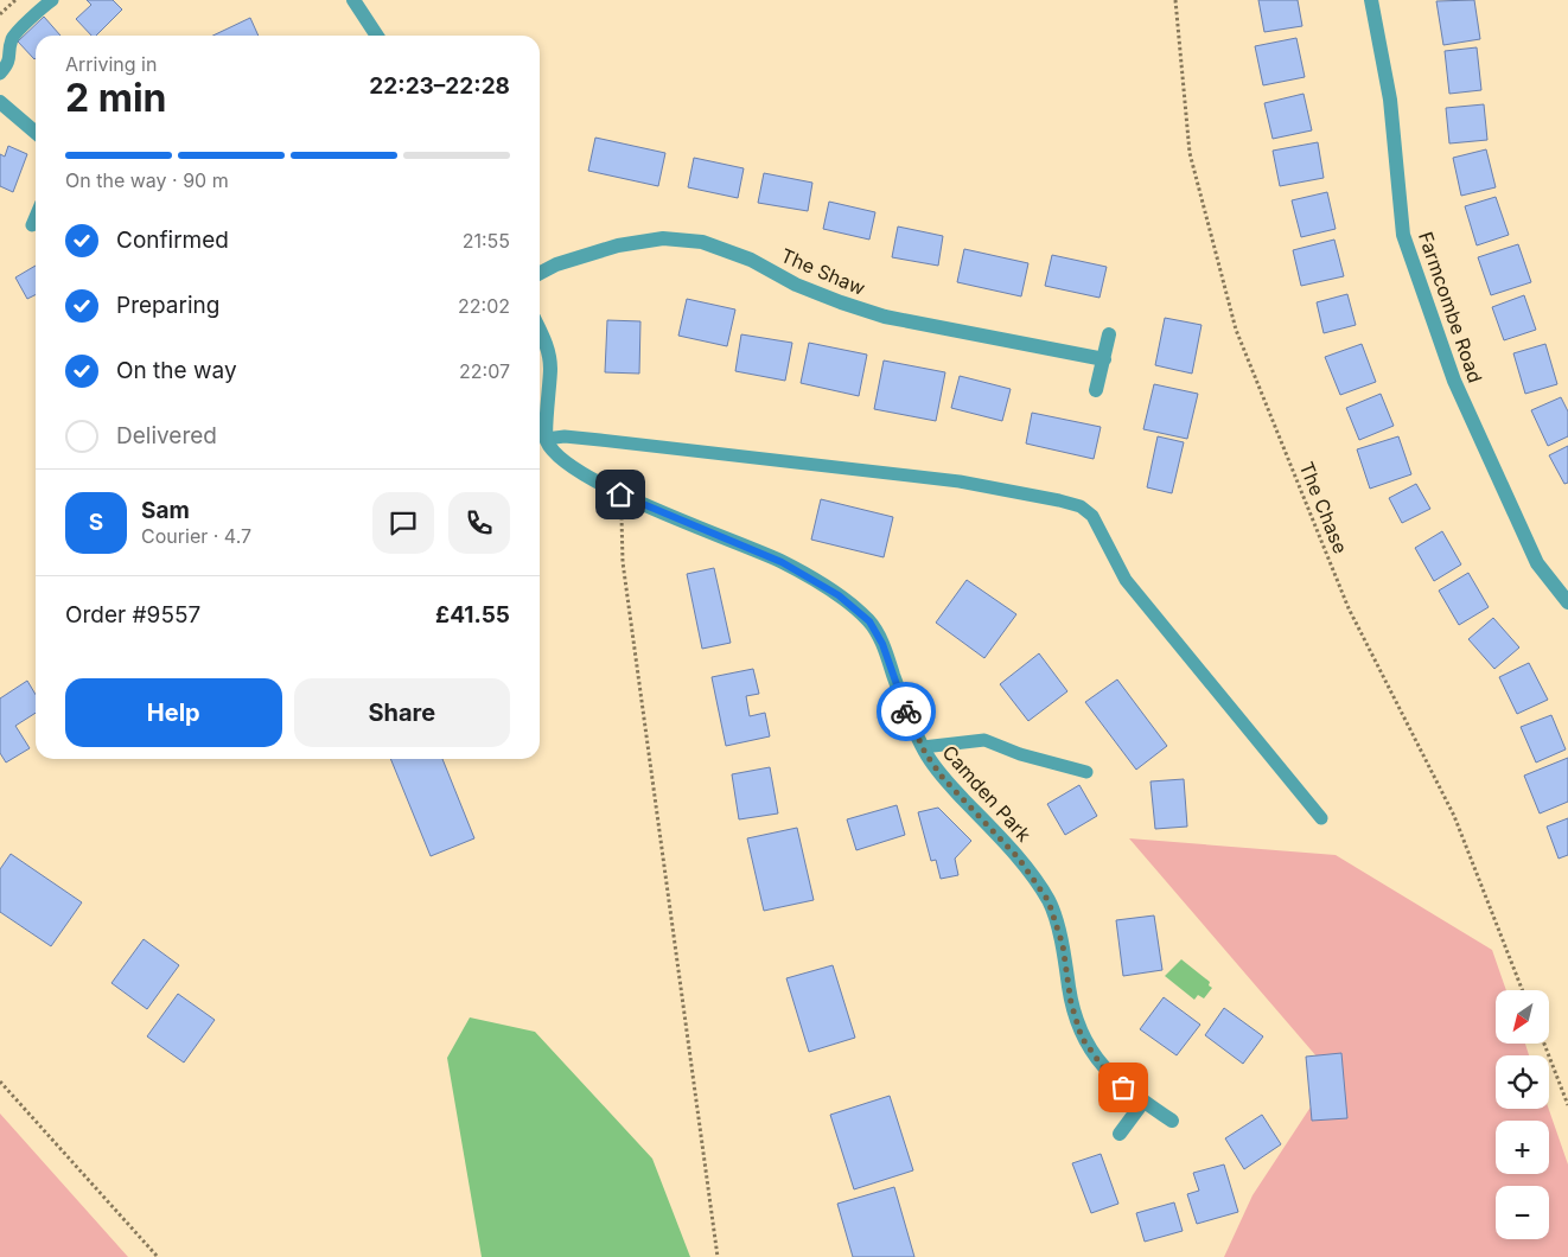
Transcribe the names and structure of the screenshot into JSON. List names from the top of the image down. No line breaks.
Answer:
{"streets":{"street":["The Shaw","Farmcombe Road","Camden Park"],"path":["The Chase"]},"north":"bottom left","page":{"heading":["2 min","Arriving in","22:23–22:28"],"panel":["Sam","Courier · 4.7","Order #9557","£41.55"],"bar":"On the way · 90 m","list":[["Confirmed","21:55"],["Preparing","22:02"],["On the way","22:07"],"Delivered"],"round":"S","buttons":["Help","Share"],"map_buttons":["+","−"]}}
